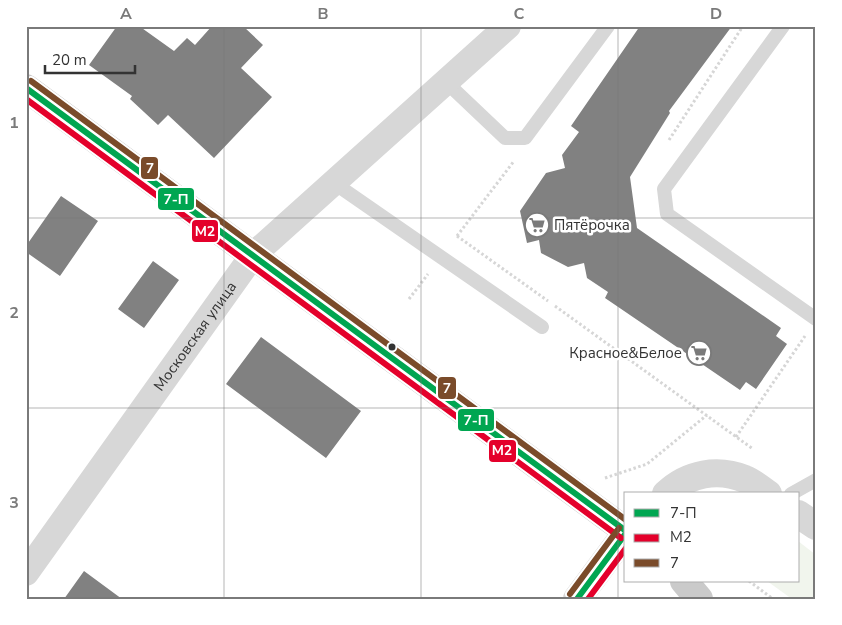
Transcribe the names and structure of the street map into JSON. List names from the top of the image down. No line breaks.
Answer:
{"streets":{"street":["Московская улица"]},"places":{"supermarket":["Пятёрочка","Красное&Белое"]},"lines":["transit line 7","transit line 7-П","transit line М2"],"legend":["7-П","М2","7"],"scale_bar":"20 m","grid":{"columns":["A","B","C","D"],"rows":["1","2","3"]}}
